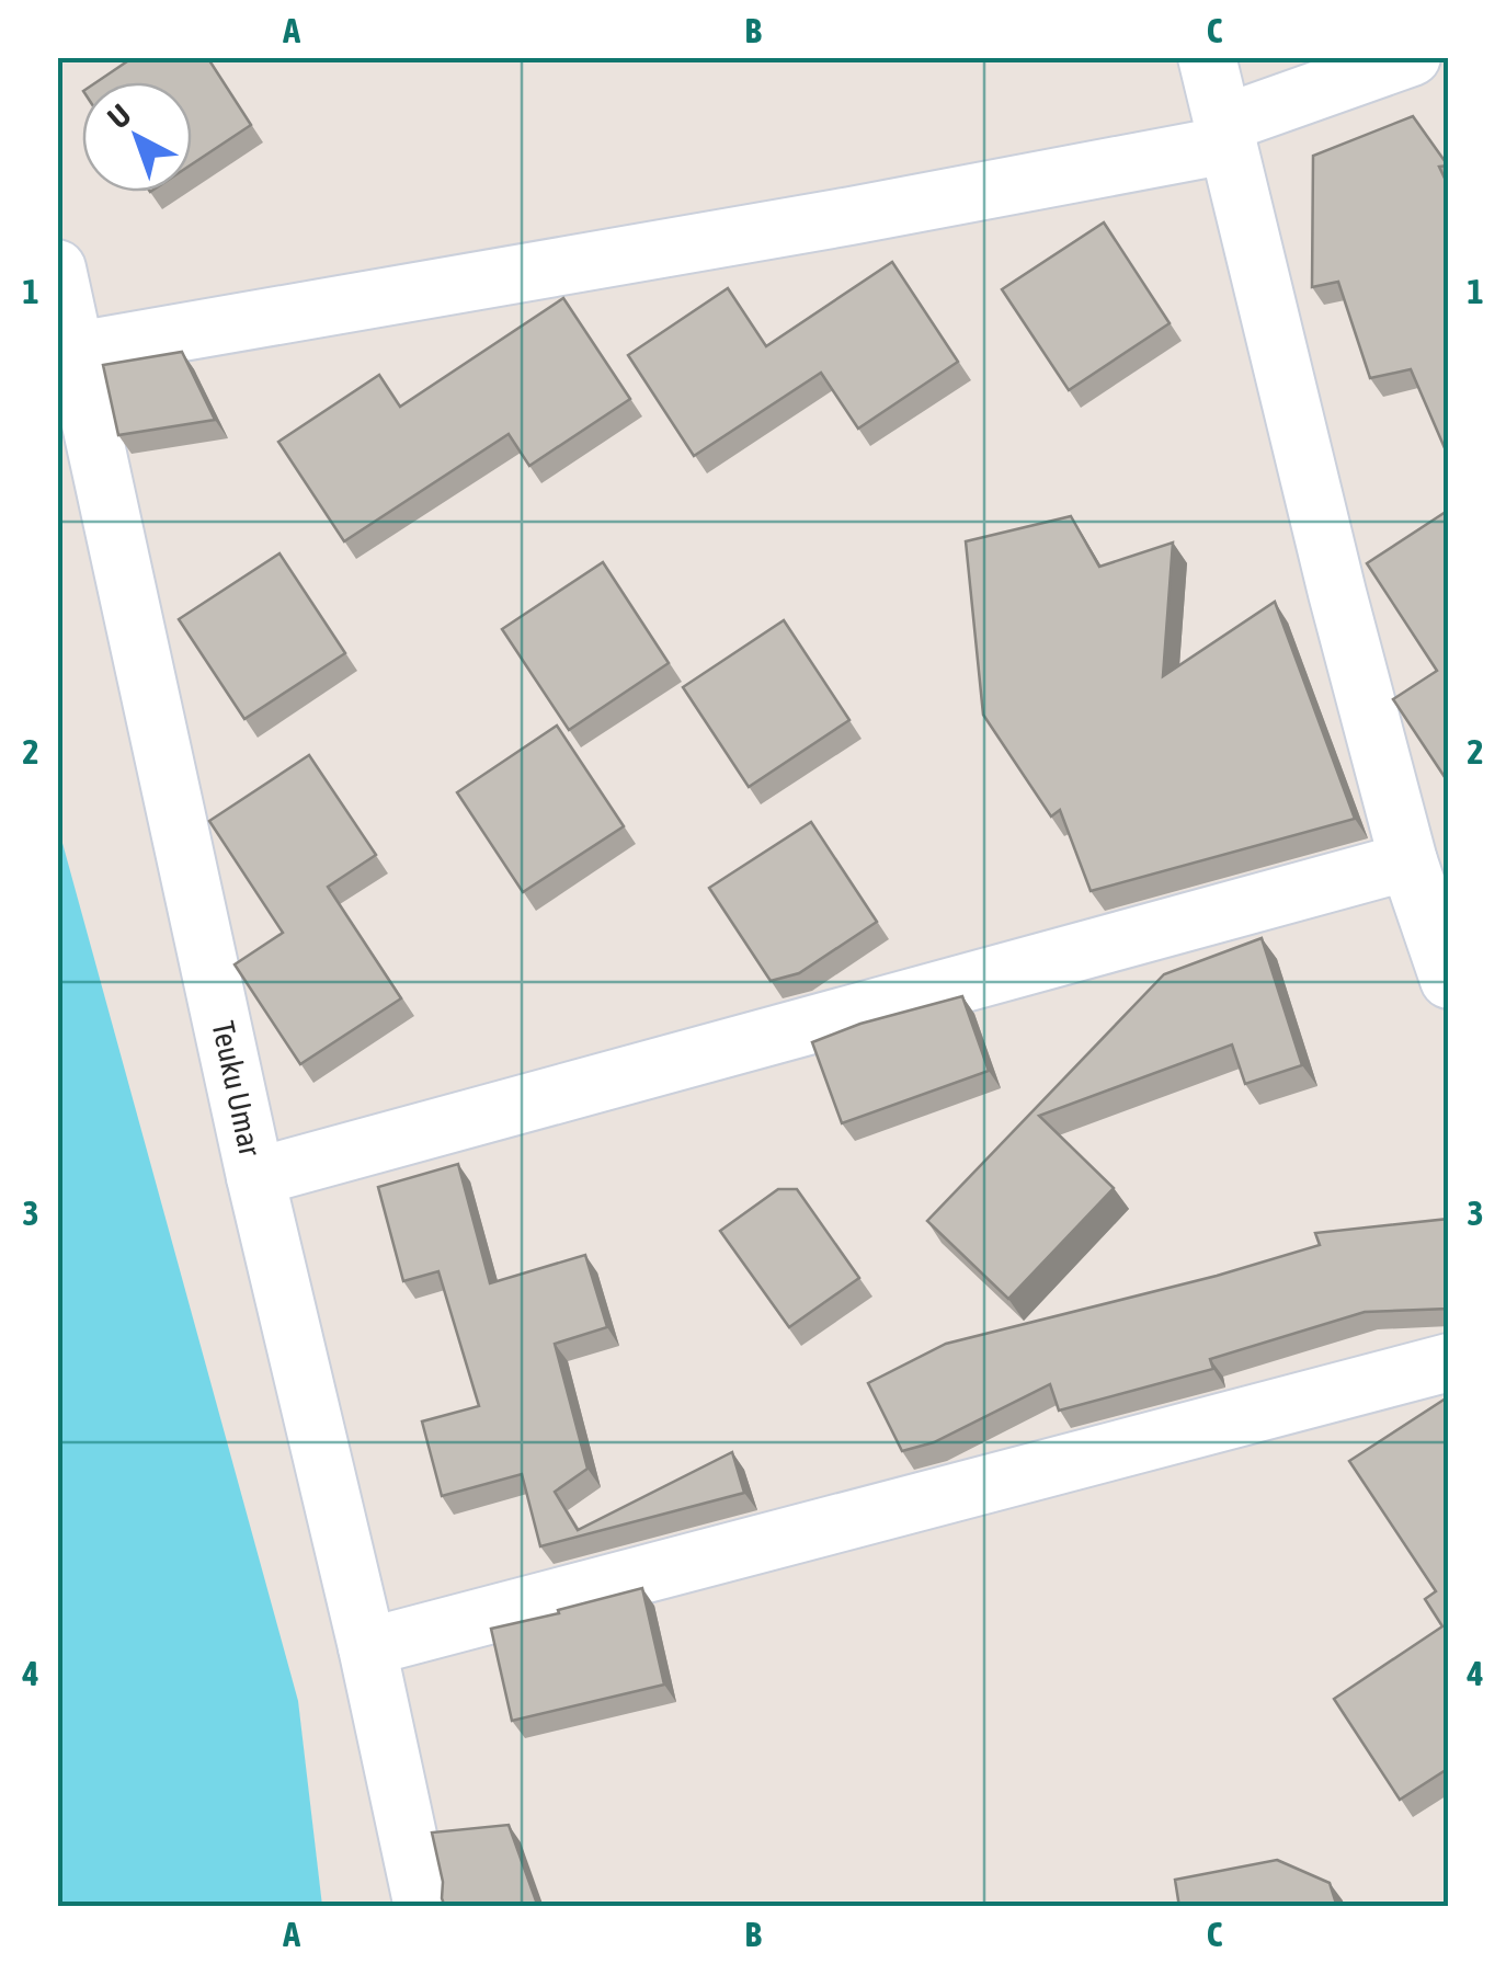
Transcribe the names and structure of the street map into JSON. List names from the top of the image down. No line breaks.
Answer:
{"streets":{"street":["Teuku Umar"]},"north":"top left","grid":{"columns":["A","B","C"],"rows":["1","2","3","4"]}}
